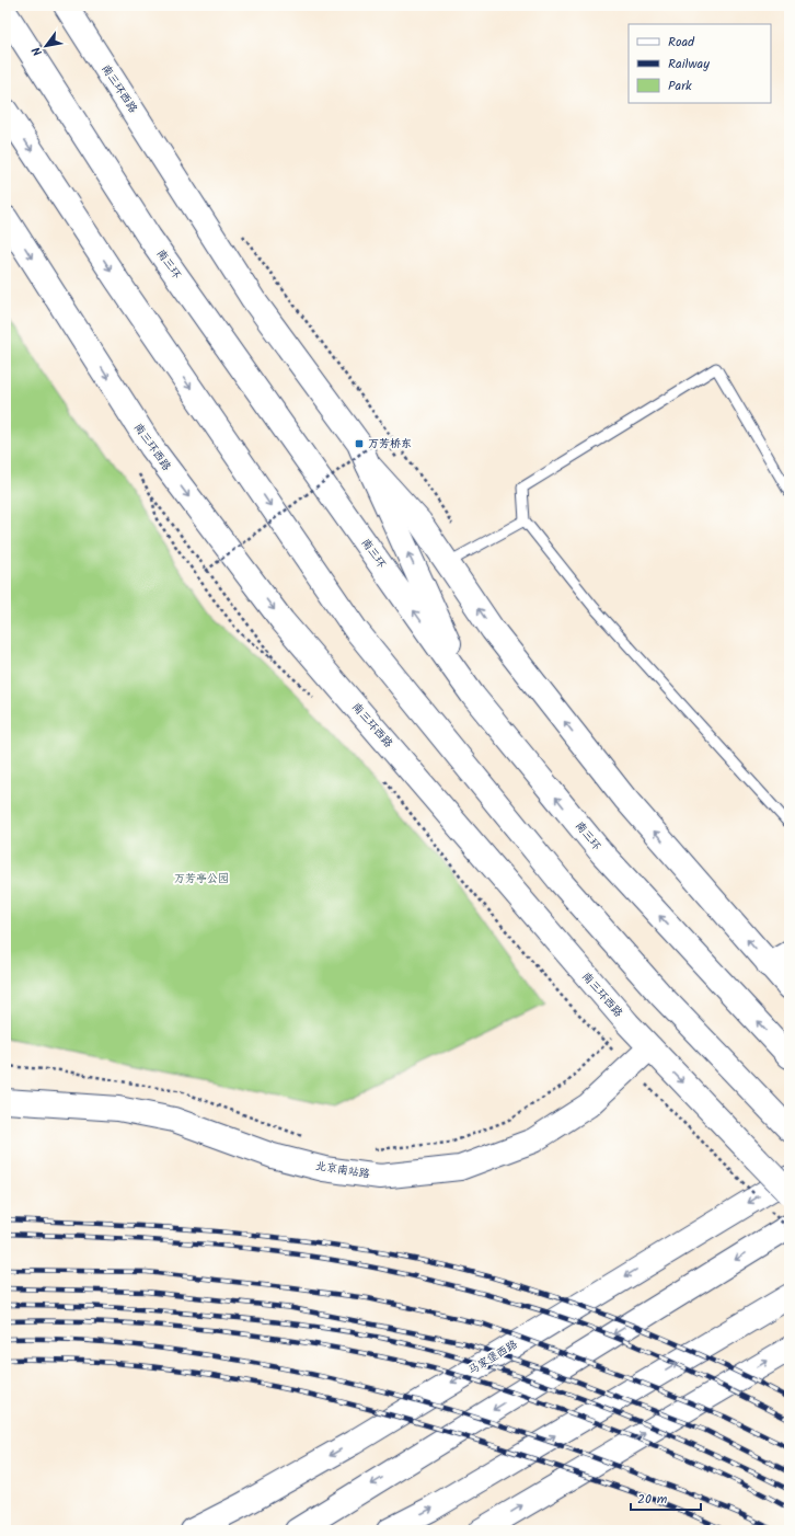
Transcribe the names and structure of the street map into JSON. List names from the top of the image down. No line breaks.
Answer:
{"streets":{"main road":["南三环西路","南三环","北京南站路","马家堡西路"]},"crossings":[["南三环西路","北京南站路"]],"parks":["万芳亭公园"],"places":{"transit":["万芳桥东"]},"legend":["Road","Railway","Park"],"scale_bar":"20 m","north":"bottom left"}
